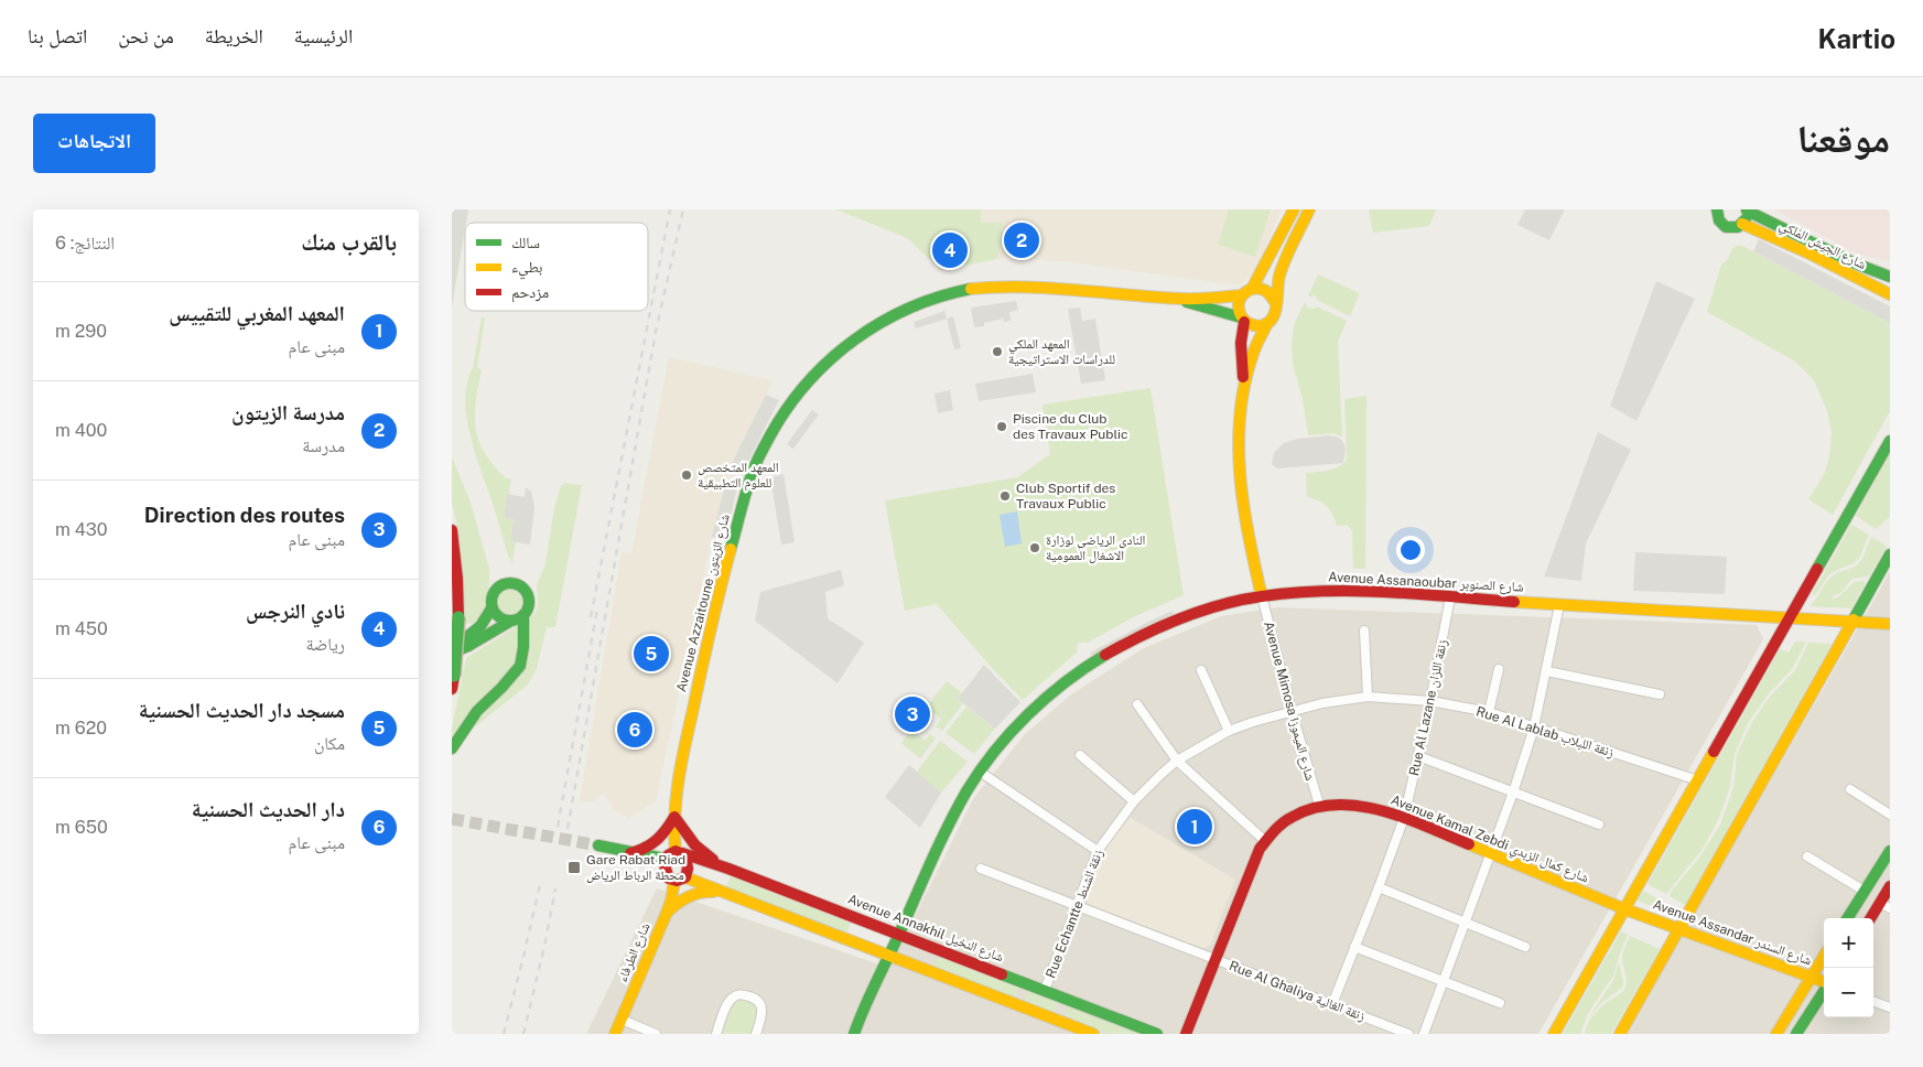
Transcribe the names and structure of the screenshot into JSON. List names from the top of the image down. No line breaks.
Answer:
{"streets":{"main road":["شارع الجيش الملكي","Avenue Assanaoubar شارع الصنوبر","Avenue Azzaitoune شارع الزيتون","Avenue Kamal Zebdi شارع كمال الزبدي","Avenue Annakhil شارع النخيل","Avenue Assandar شارع السندر","شارع الطرفاء"],"street":["Avenue Mimosa شارع الميموزا","Rue Al Lazane زنقة اللزان","Rue Al Lablab زنقة اللبلاب","Rue Echantte زنقة الشنط","Rue Al Ghaliya زنقة الغالية"]},"crossings":[["Avenue Assanaoubar شارع الصنوبر","Avenue Mimosa شارع الميموزا"],["Avenue Assanaoubar شارع الصنوبر","Rue Al Lazane زنقة اللزان"],["Avenue Assanaoubar شارع الصنوبر","Avenue Annakhil شارع النخيل"],["Avenue Azzaitoune شارع الزيتون","Avenue Annakhil شارع النخيل"],["Avenue Azzaitoune شارع الزيتون","شارع الطرفاء"],["Avenue Mimosa شارع الميموزا","Rue Al Lablab زنقة اللبلاب"],["Avenue Mimosa شارع الميموزا","Avenue Kamal Zebdi شارع كمال الزبدي"],["Avenue Mimosa شارع الميموزا","Rue Echantte زنقة الشنط"],["Rue Al Lazane زنقة اللزان","Rue Al Lablab زنقة اللبلاب"],["Rue Al Lazane زنقة اللزان","Avenue Kamal Zebdi شارع كمال الزبدي"],["Rue Al Lazane زنقة اللزان","Rue Al Ghaliya زنقة الغالية"],["Rue Al Lablab زنقة اللبلاب","Rue Echantte زنقة الشنط"],["Avenue Kamal Zebdi شارع كمال الزبدي","Avenue Assandar شارع السندر"],["Avenue Kamal Zebdi شارع كمال الزبدي","Rue Al Ghaliya زنقة الغالية"],["Rue Echantte زنقة الشنط","Avenue Annakhil شارع النخيل"],["Rue Echantte زنقة الشنط","Rue Al Ghaliya زنقة الغالية"],["Avenue Annakhil شارع النخيل","شارع الطرفاء"]],"places":{"other":["المعهد الملكي للدراسات الاستراتيجية","Piscine du Club des Travaux Public","المعهد المتخصص للعلوم التطبيقية","Club Sportif des Travaux Public","النادي الرياضي لوزارة الاشغال العمومية"],"transit":["Gare Rabat Riad محطة الرباط الرياض"]},"legend":["سالك","بطيء","مزدحم"],"page":{"header":"Kartio","nav":["الرئيسية","الخريطة","من نحن","اتصل بنا"],"title":"موقعنا","buttons":"الاتجاهات","heading":["بالقرب منك","النتائج: 6"],"pins":["2","4","5","3","6","1"],"list":[{"mark":"1","name":"المعهد المغربي للتقييس","note":"مبنى عام","value":"290 m"},{"mark":"2","name":"مدرسة الزيتون","note":"مدرسة","value":"400 m"},{"mark":"3","name":"Direction des routes","note":"مبنى عام","value":"430 m"},{"mark":"4","name":"نادي النرجس","note":"رياضة","value":"450 m"},{"mark":"5","name":"مسجد دار الحديث الحسنية","note":"مكان","value":"620 m"},{"mark":"6","name":"دار الحديث الحسنية","note":"مبنى عام","value":"650 m"}],"map_buttons":["+","−"]}}
